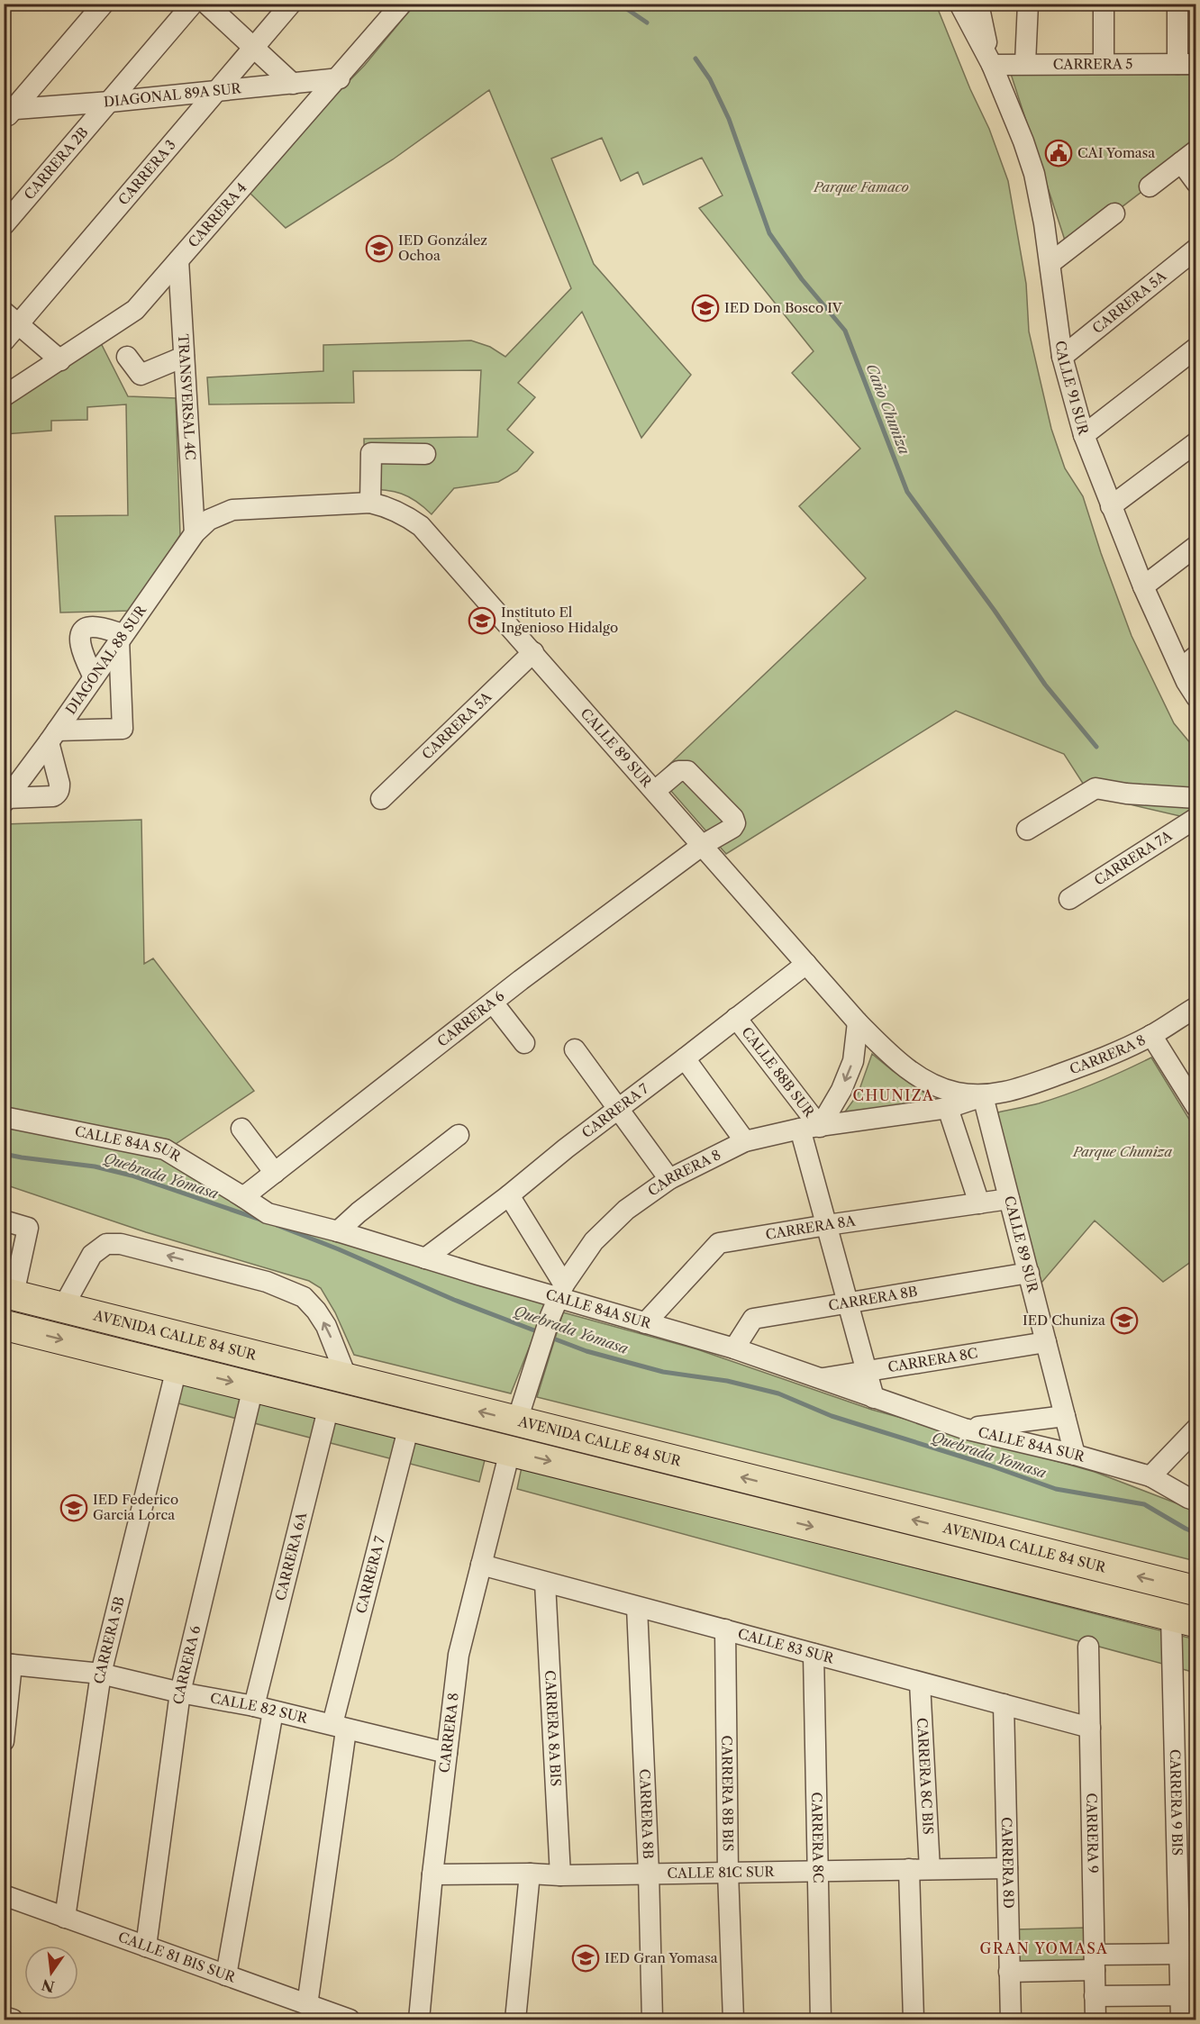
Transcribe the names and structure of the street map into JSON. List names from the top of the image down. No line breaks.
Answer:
{"streets":{"highway":["AVENIDA CALLE 84 SUR"],"street":["CARRERA 5","DIAGONAL 89A SUR","CARRERA 2B","CARRERA 3","CARRERA 4","CARRERA 5A","CALLE 91 SUR","TRANSVERSAL 4C","DIAGONAL 88 SUR","CALLE 89 SUR","CARRERA 7A","CARRERA 6","CARRERA 8","CALLE 88B SUR","CARRERA 7","CALLE 84A SUR","CARRERA 8A","CARRERA 8B","CARRERA 8C","CARRERA 6A","CARRERA 5B","CALLE 83 SUR","CALLE 82 SUR","CARRERA 8A BIS","CARRERA 8C BIS","CARRERA 8B BIS","CARRERA 9 BIS","CARRERA 9","CARRERA 8D","CALLE 81C SUR","CALLE 81 BIS SUR"]},"crossings":[["CARRERA 5","CALLE 91 SUR"],["DIAGONAL 89A SUR","CARRERA 2B"],["DIAGONAL 89A SUR","CARRERA 3"],["DIAGONAL 89A SUR","CARRERA 4"],["CARRERA 4","TRANSVERSAL 4C"],["CARRERA 5A","CALLE 91 SUR"],["CARRERA 5A","CALLE 89 SUR"],["TRANSVERSAL 4C","DIAGONAL 88 SUR"],["TRANSVERSAL 4C","CALLE 89 SUR"],["DIAGONAL 88 SUR","CALLE 89 SUR"],["CALLE 89 SUR","CARRERA 6"],["CALLE 89 SUR","CARRERA 8"],["CALLE 89 SUR","CARRERA 7"],["CALLE 89 SUR","CALLE 84A SUR"],["CALLE 89 SUR","CARRERA 8A"],["CALLE 89 SUR","CARRERA 8B"],["CALLE 89 SUR","CARRERA 8C"],["CARRERA 6","CALLE 84A SUR"],["CARRERA 6","CALLE 82 SUR"],["CARRERA 6","CALLE 81 BIS SUR"],["CARRERA 8","CALLE 88B SUR"],["CARRERA 8","CALLE 84A SUR"],["CARRERA 8","AVENIDA CALLE 84 SUR"],["CARRERA 8","CALLE 83 SUR"],["CARRERA 8","CALLE 82 SUR"],["CARRERA 8","CALLE 81C SUR"],["CALLE 88B SUR","CARRERA 7"],["CALLE 88B SUR","CALLE 84A SUR"],["CALLE 88B SUR","CARRERA 8A"],["CALLE 88B SUR","CARRERA 8B"],["CALLE 88B SUR","CARRERA 8C"],["CARRERA 7","CALLE 84A SUR"],["CARRERA 7","CALLE 82 SUR"],["CARRERA 7","CALLE 81 BIS SUR"],["CALLE 84A SUR","CARRERA 8A"],["CALLE 84A SUR","CARRERA 8B"],["CALLE 84A SUR","CARRERA 8C"],["CARRERA 8B","CALLE 83 SUR"],["CARRERA 8B","CALLE 81C SUR"],["CARRERA 8C","CALLE 83 SUR"],["CARRERA 8C","CALLE 81C SUR"],["CARRERA 6A","CALLE 82 SUR"],["CARRERA 6A","CALLE 81 BIS SUR"],["CARRERA 5B","CALLE 82 SUR"],["CARRERA 5B","CALLE 81 BIS SUR"],["CALLE 83 SUR","CARRERA 8A BIS"],["CALLE 83 SUR","CARRERA 8C BIS"],["CALLE 83 SUR","CARRERA 8B BIS"],["CALLE 83 SUR","CARRERA 9"],["CALLE 83 SUR","CARRERA 8D"],["CARRERA 8A BIS","CALLE 81C SUR"],["CARRERA 8C BIS","CALLE 81C SUR"],["CARRERA 8B BIS","CALLE 81C SUR"],["CARRERA 8D","CALLE 81C SUR"]],"districts":["CHUNIZA","GRAN YOMASA"],"water":["Caño Chuniza","Quebrada Yomasa"],"parks":["Parque Famaco","Parque Chuniza"],"places":{"public building":["CAI Yomasa"],"school or university":["IED González Ochoa","IED Don Bosco IV","Instituto El Ingenioso Hidalgo","IED Chuniza","IED Federico Garcia Lorca","IED Gran Yomasa"]},"north":"bottom"}
